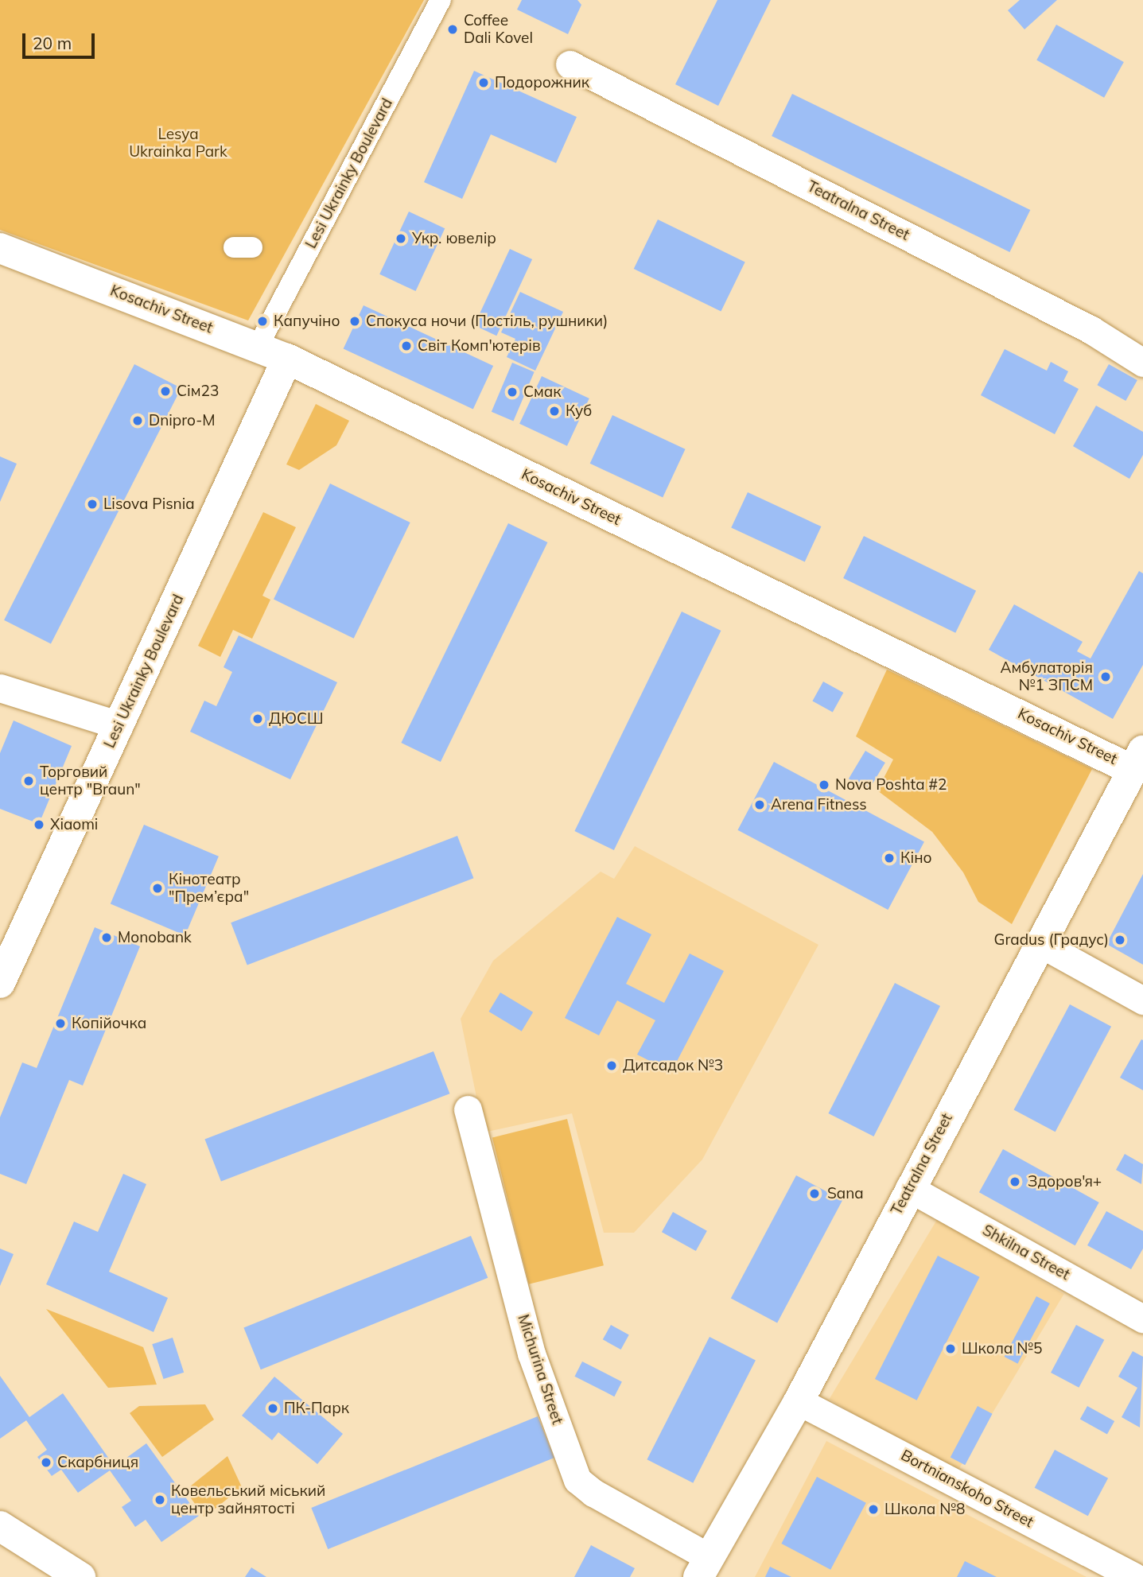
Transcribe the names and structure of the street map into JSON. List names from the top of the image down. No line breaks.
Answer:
{"streets":{"street":["Lesi Ukrainky Boulevard","Teatralna Street","Kosachiv Street","Shkilna Street","Michurina Street","Bortnianskoho Street"]},"crossings":[["Lesi Ukrainky Boulevard","Kosachiv Street"],["Teatralna Street","Kosachiv Street"],["Teatralna Street","Shkilna Street"],["Teatralna Street","Michurina Street"],["Teatralna Street","Bortnianskoho Street"]],"parks":["Lesya Ukrainka Park"],"places":["Coffee Dali Kovel","Подорожник","Укр. ювелір","Капучіно","Спокуса ночи (Постіль, рушники)","Світ Комп'ютерів","Сім23","Смак","Куб","Dnipro-M","Lisova Pisnia","Амбулаторія №1 ЗПСМ","ДЮСШ","Торговий центр \"Braun\"","Nova Poshta #2","Arena Fitness","Xiaomi","Кіно","Кінотеатр \"Прем’єра\"","Monobank","Gradus (Градус)","Копійочка","Дитсадок №3","Здоров'я+","Sana","Школа №5","ПК-Парк","Скарбниця","Ковельський міський центр зайнятості","Школа №8"],"scale_bar":"20 m"}
